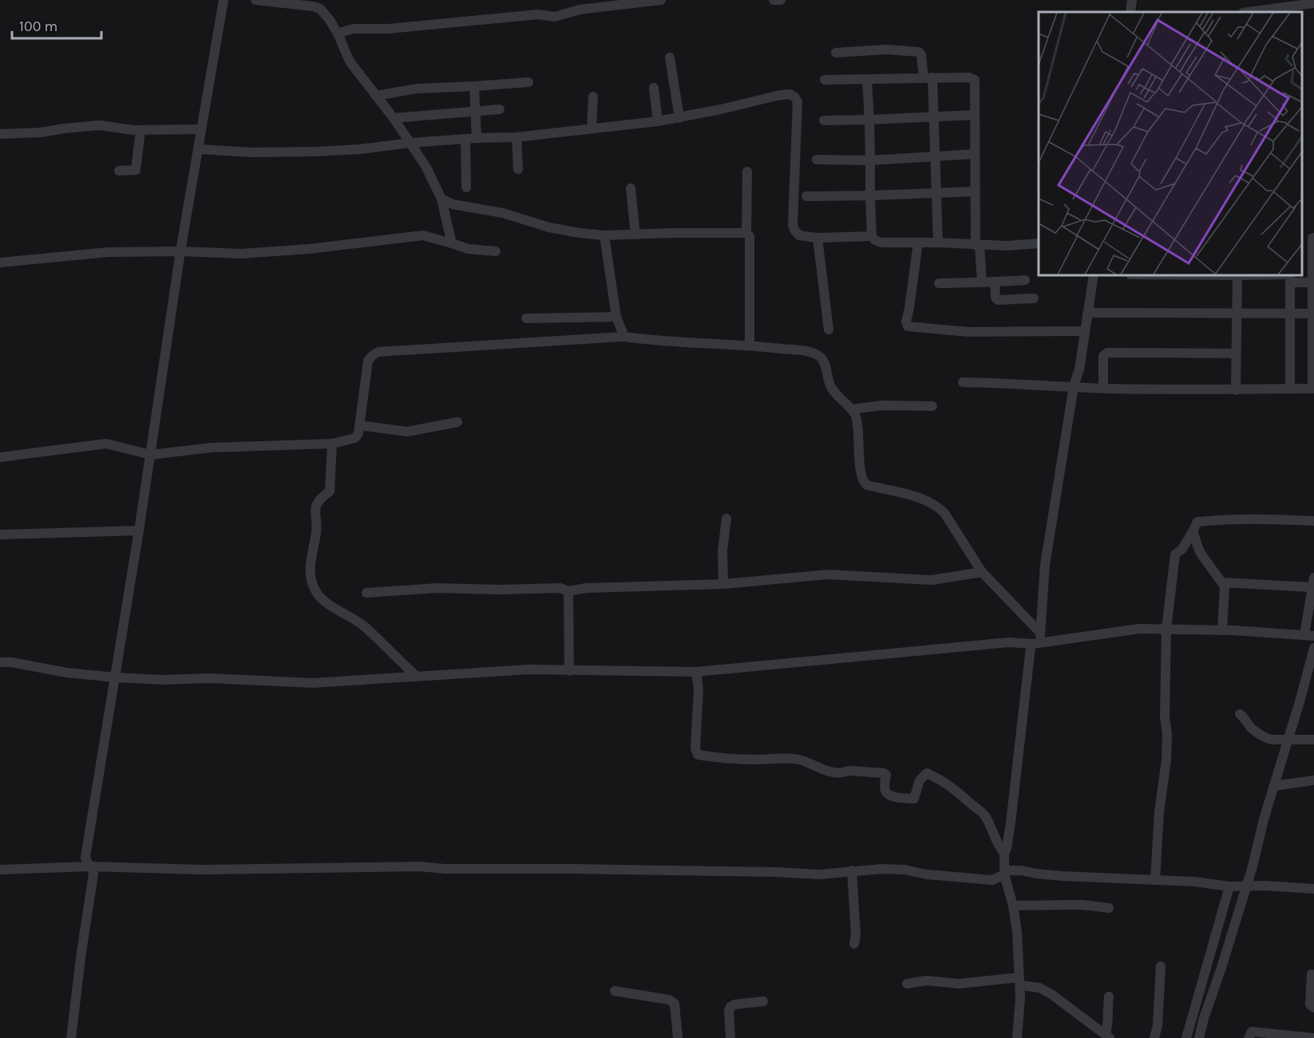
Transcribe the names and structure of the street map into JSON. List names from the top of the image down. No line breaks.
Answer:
{"scale_bar":"100 m"}
